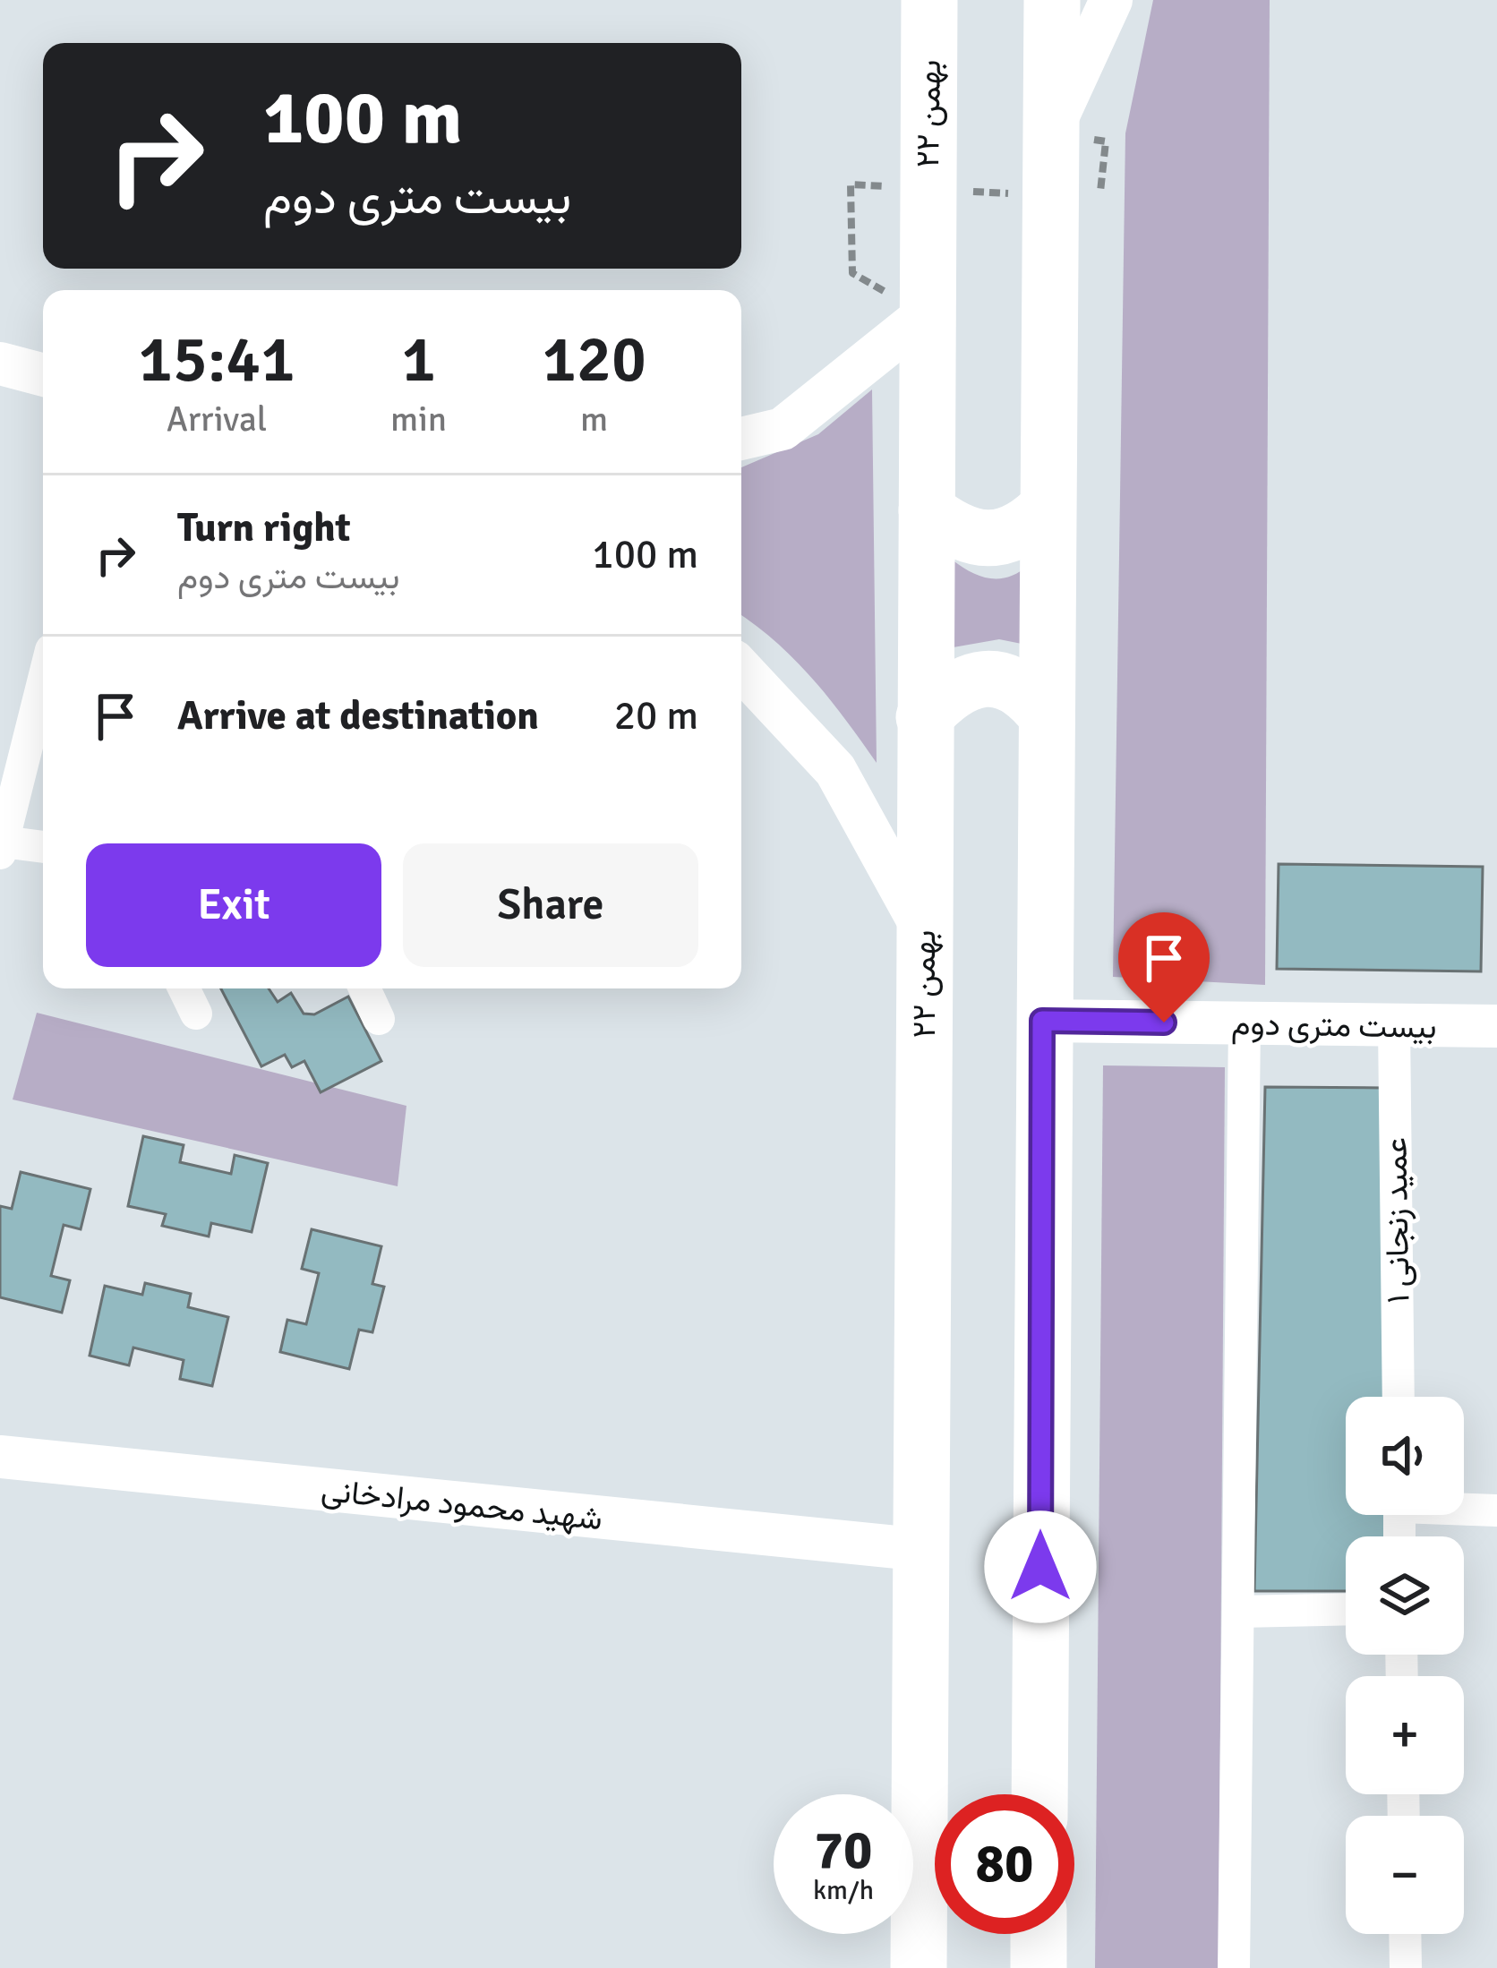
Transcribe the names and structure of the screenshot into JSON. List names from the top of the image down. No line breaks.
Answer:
{"streets":{"highway":["۲۲ بهمن"],"street":["بیست متری دوم","عمید زنجانی ۱","شهید محمود مرادخانی"]},"crossings":[["۲۲ بهمن","شهید محمود مرادخانی"],["بیست متری دوم","عمید زنجانی ۱"]],"page":{"turn":["100 m","بیست متری دوم"],"eta":["15:41","Arrival","1","min","120","m"],"list":[{"name":"Turn right","note":"بیست متری دوم","value":"100 m"},{"name":"Arrive at destination","value":"20 m"}],"buttons":["Exit","Share"],"map_buttons":["+","−"],"speed":"70 km/h","limit":"80"}}
